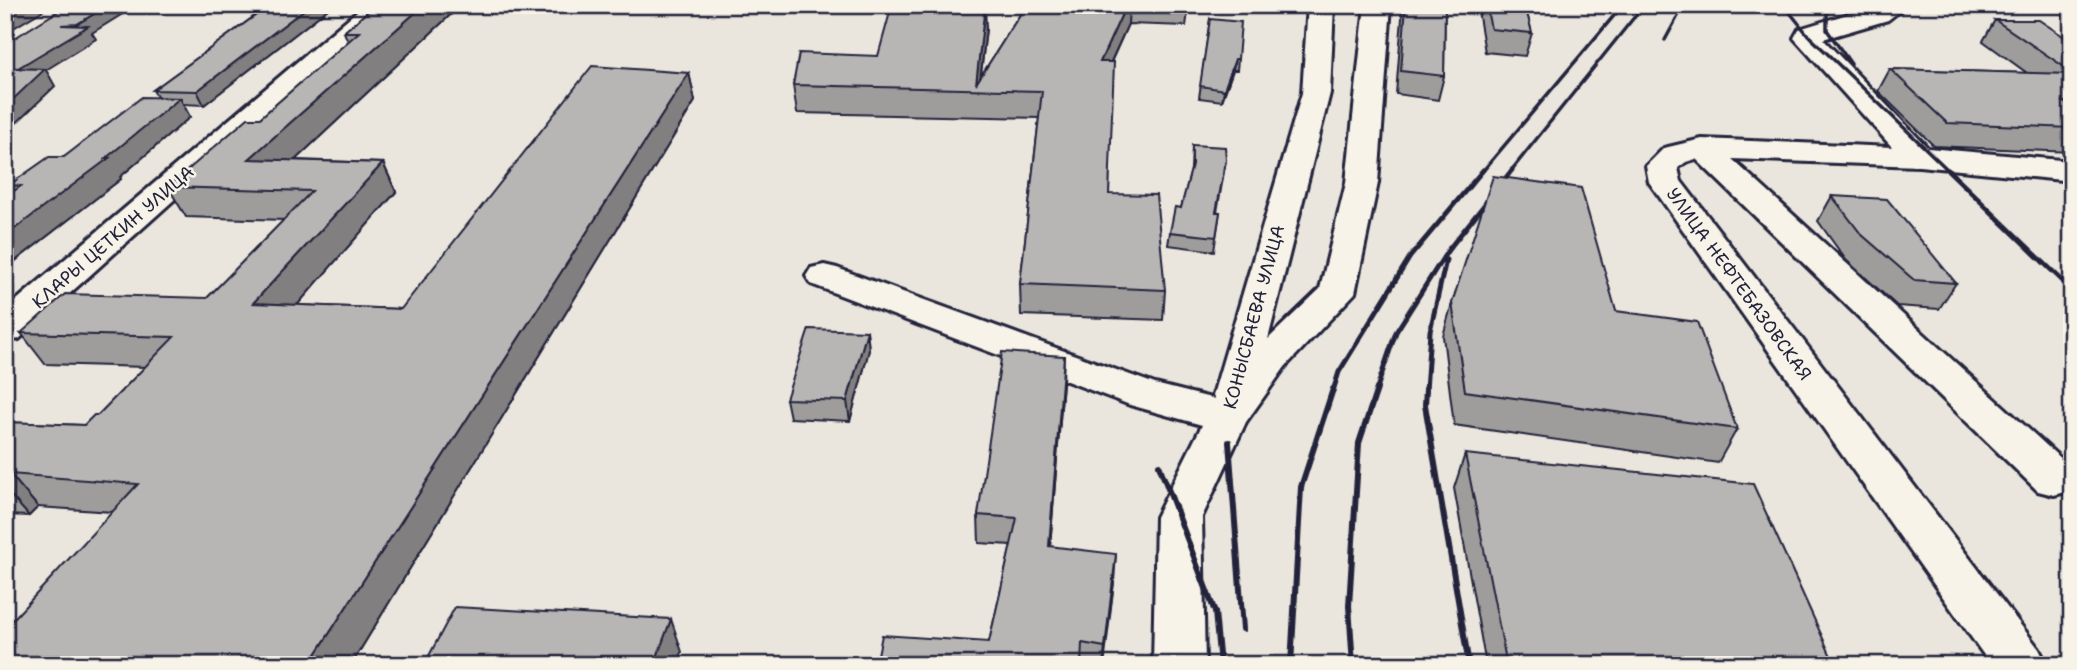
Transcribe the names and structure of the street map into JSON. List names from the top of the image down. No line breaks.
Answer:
{"streets":{"street":["КЛАРЫ ЦЕТКИН УЛИЦА","УЛИЦА НЕФТЕБАЗОВСКАЯ","КОНЫСБАЕВА УЛИЦА"]}}
